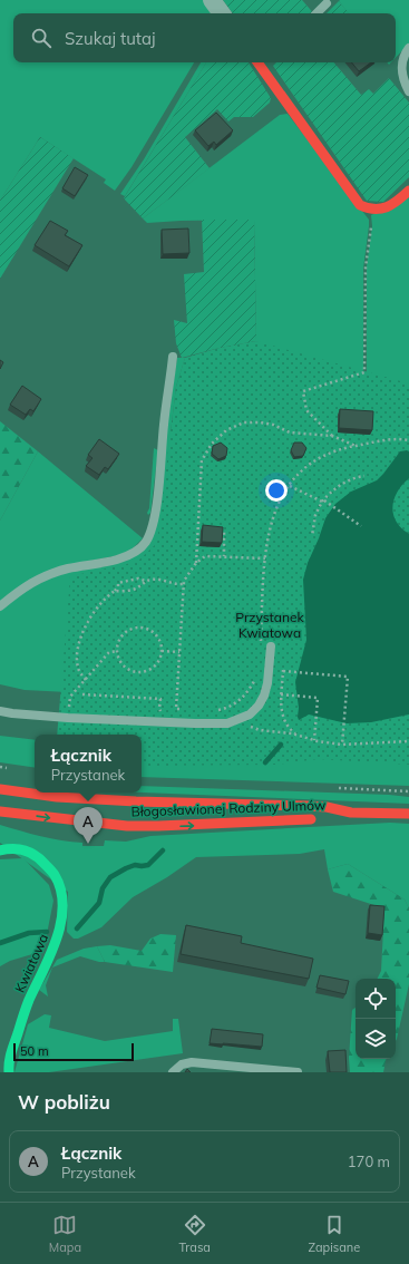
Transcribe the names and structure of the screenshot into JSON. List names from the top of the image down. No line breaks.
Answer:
{"streets":{"main road":["Błogosławionej Rodziny Ulmów","Kwiatowa"]},"parks":["Przystanek Kwiatowa"],"scale_bar":"50 m","page":{"search":"Szukaj tutaj","popup":["Łącznik","Przystanek"],"pins":"A","scale":"50 m","heading":"W pobliżu","list":[{"mark":"A","name":"Łącznik","note":"Przystanek","value":"170 m"}],"nav":["Mapa","Trasa","Zapisane"]}}
